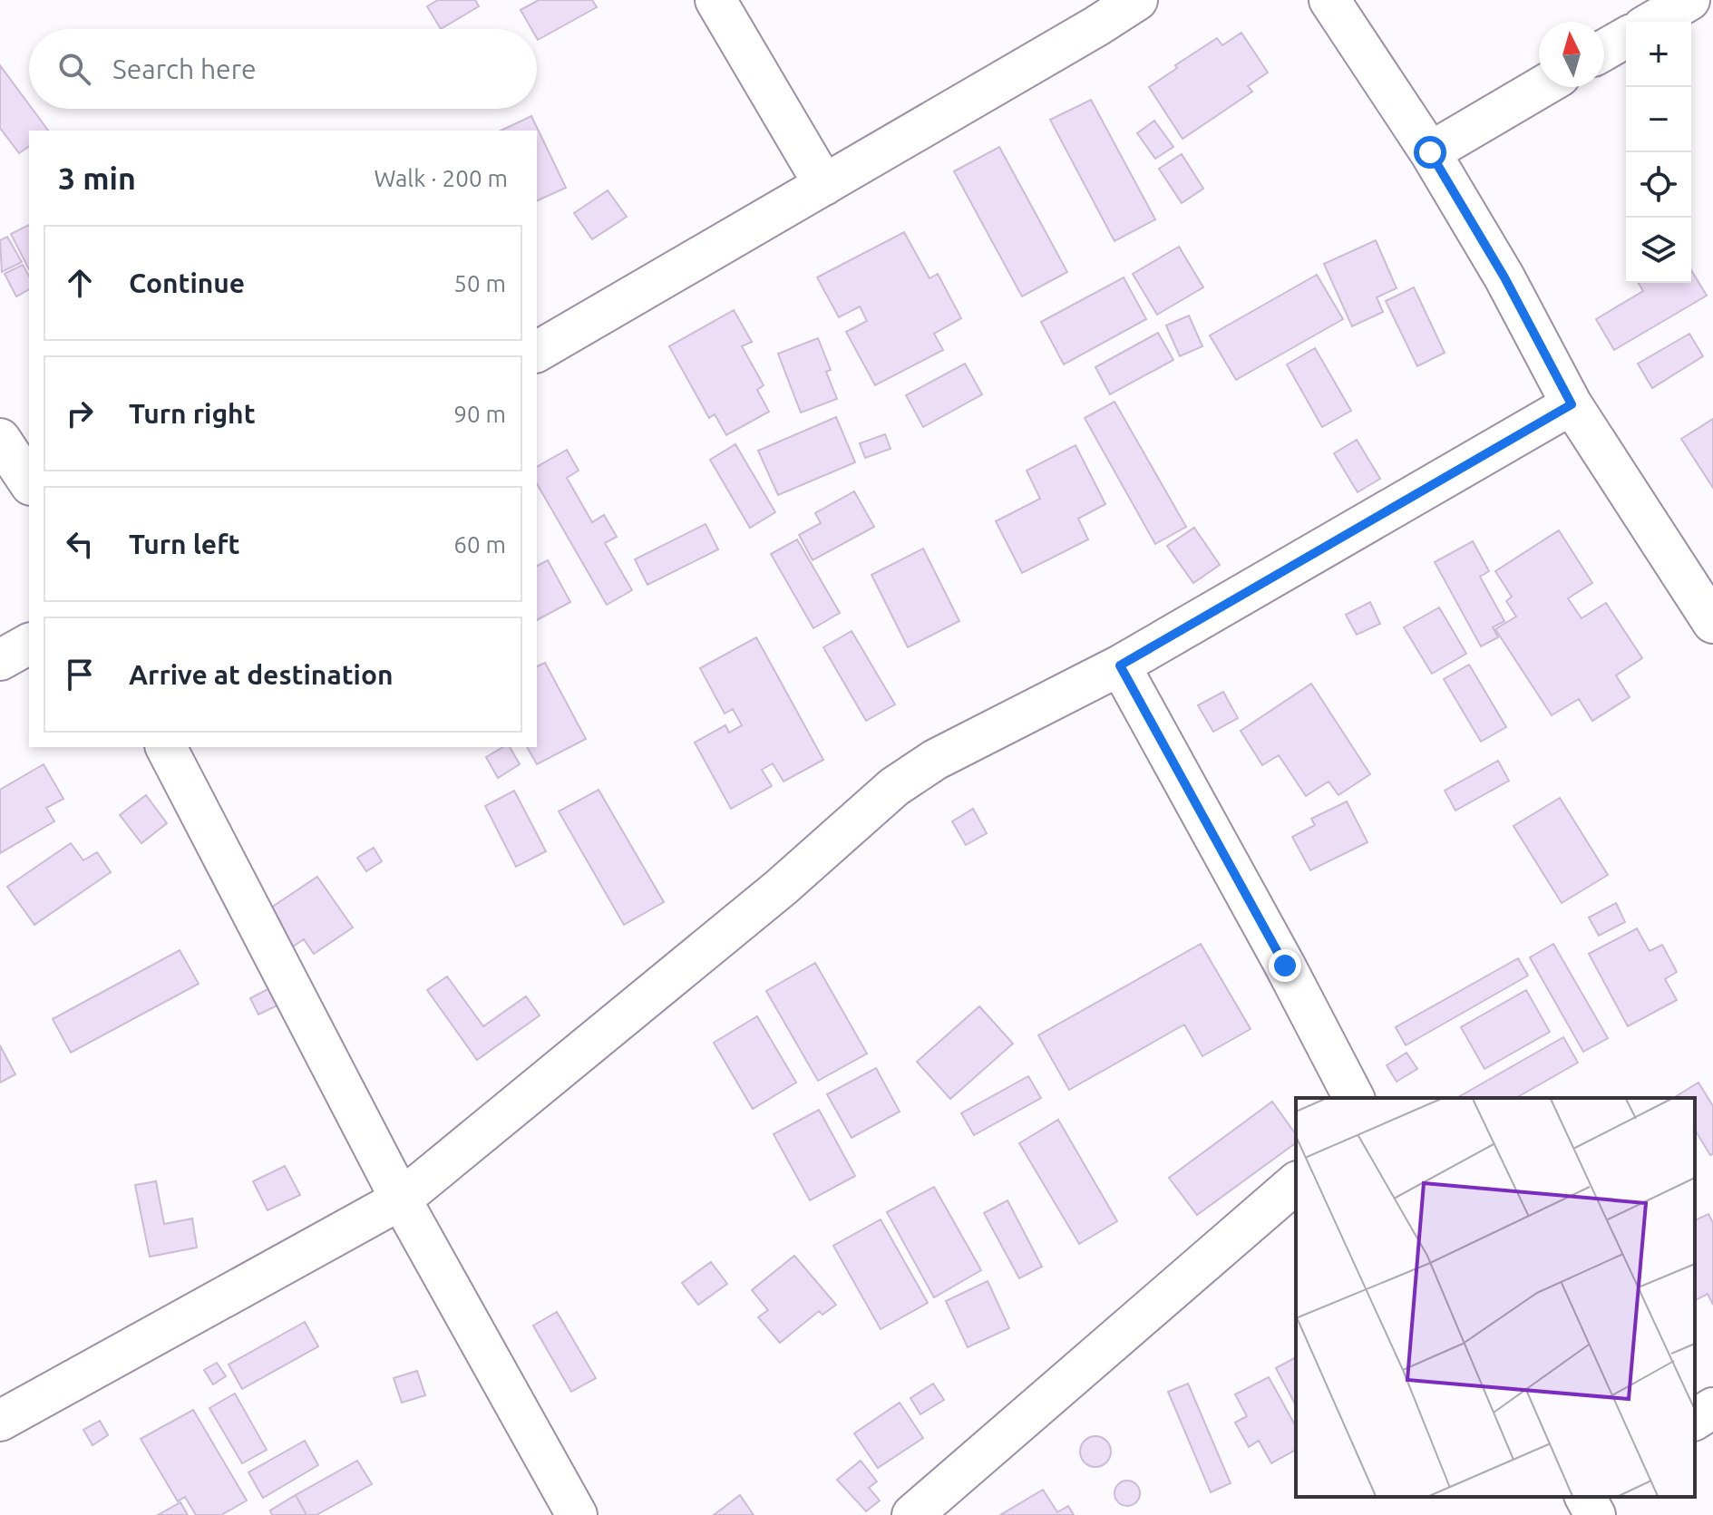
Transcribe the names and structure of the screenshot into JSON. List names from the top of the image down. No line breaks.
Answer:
{"north":"top","page":{"map_buttons":["+","−"],"search":"Search here","heading":["3 min","Walk · 200 m"],"list":[["Continue","50 m"],["Turn right","90 m"],["Turn left","60 m"],"Arrive at destination"]}}
